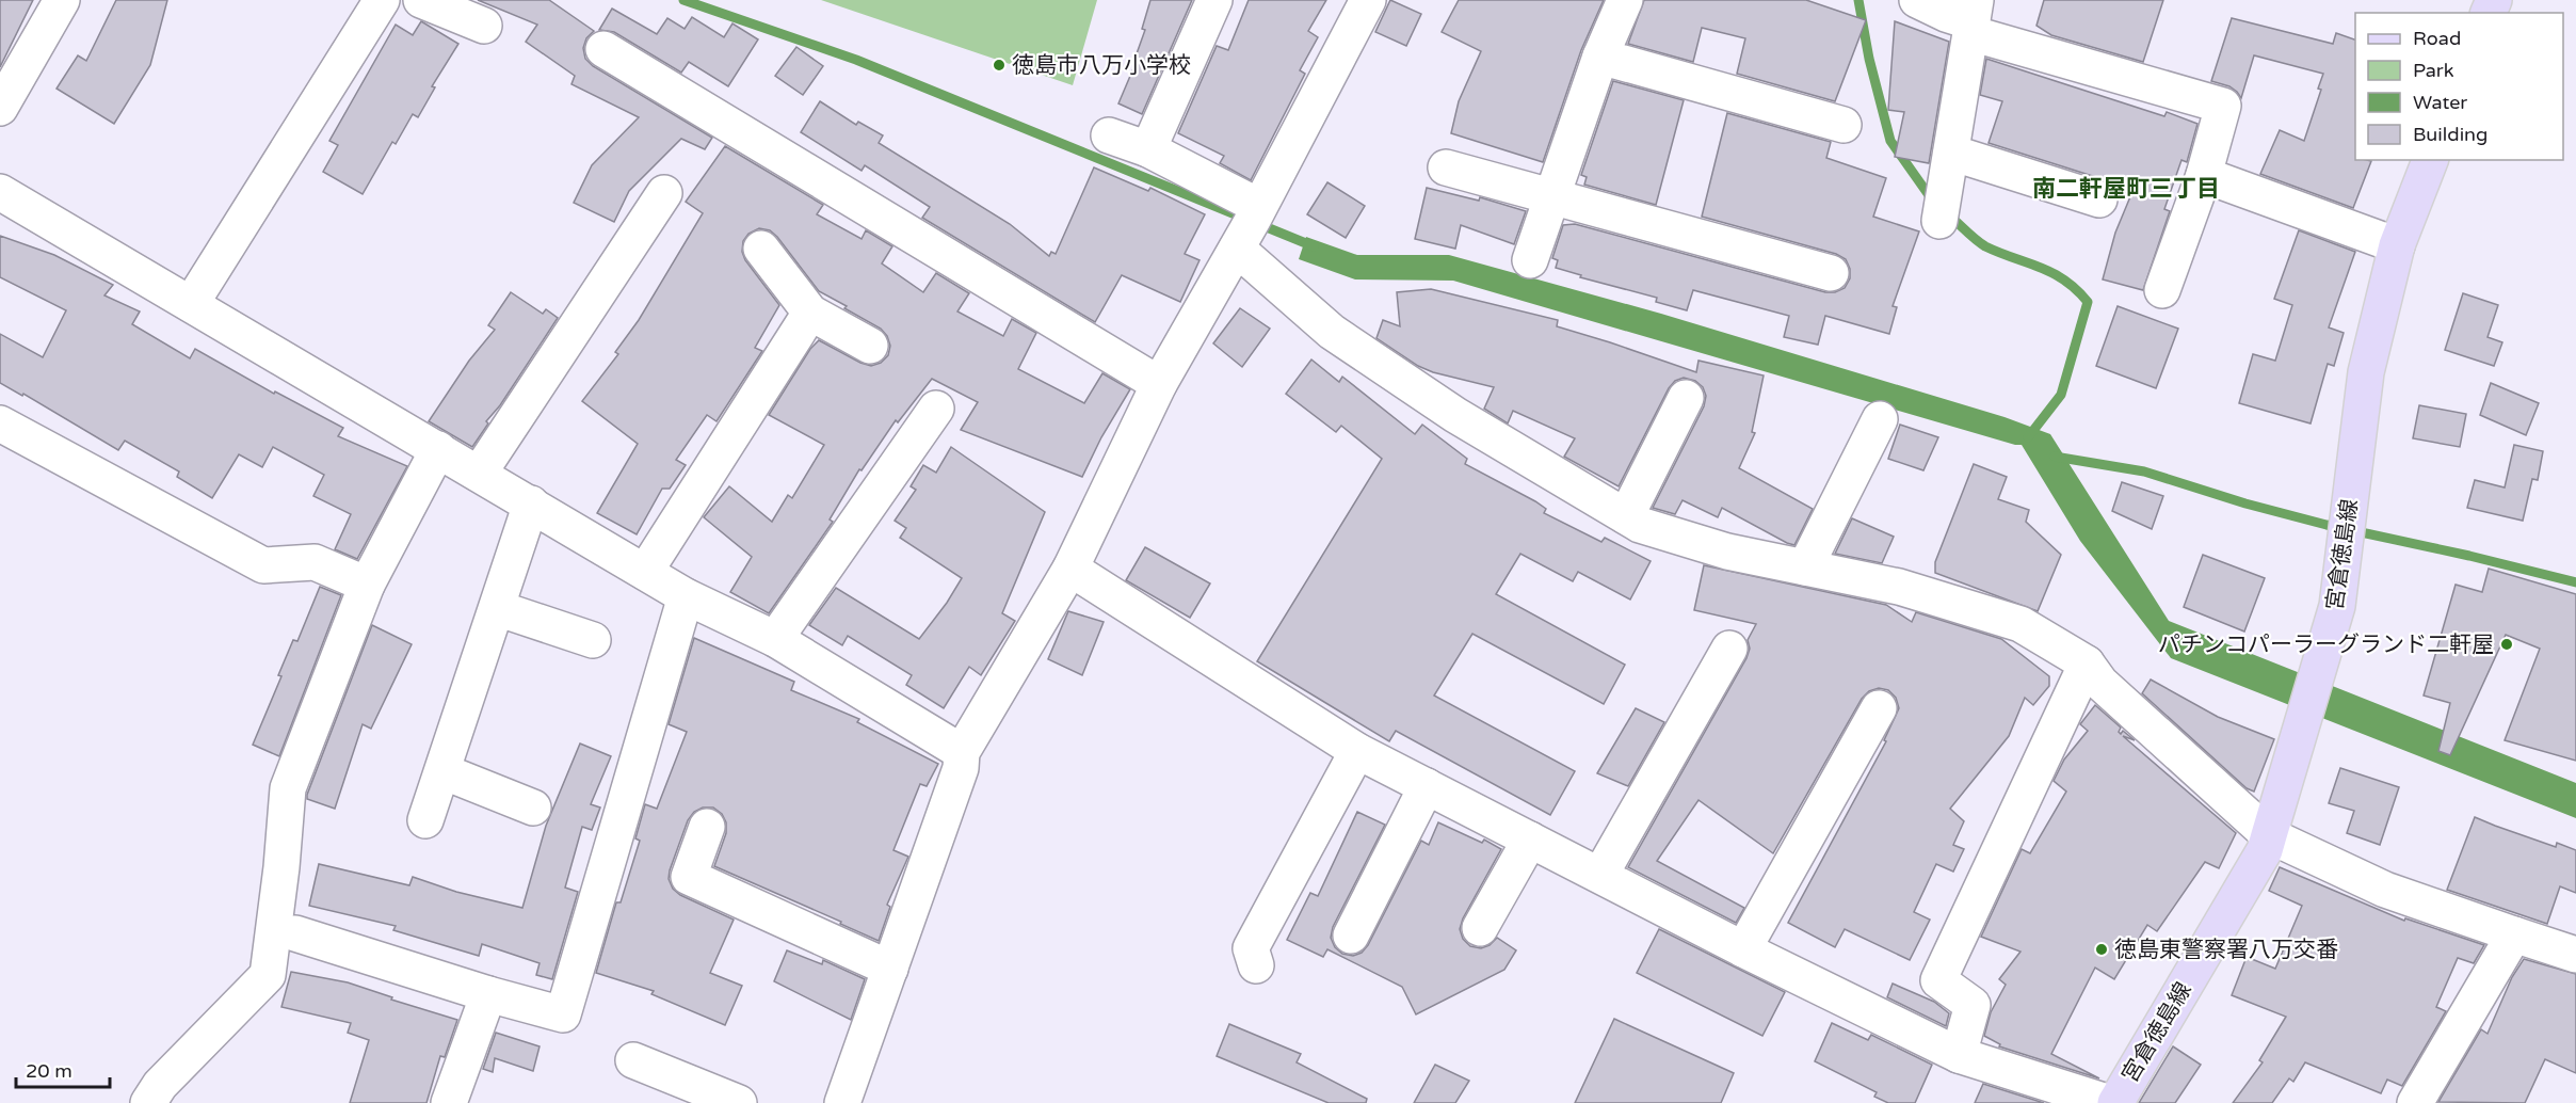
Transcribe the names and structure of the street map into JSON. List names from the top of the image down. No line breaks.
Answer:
{"streets":{"main road":["宮倉徳島線"]},"districts":["南二軒屋町三丁目"],"places":["徳島市八万小学校","パチンコパーラーグランド二軒屋","徳島東警察署八万交番"],"legend":["Road","Park","Water","Building"],"scale_bar":"20 m"}
